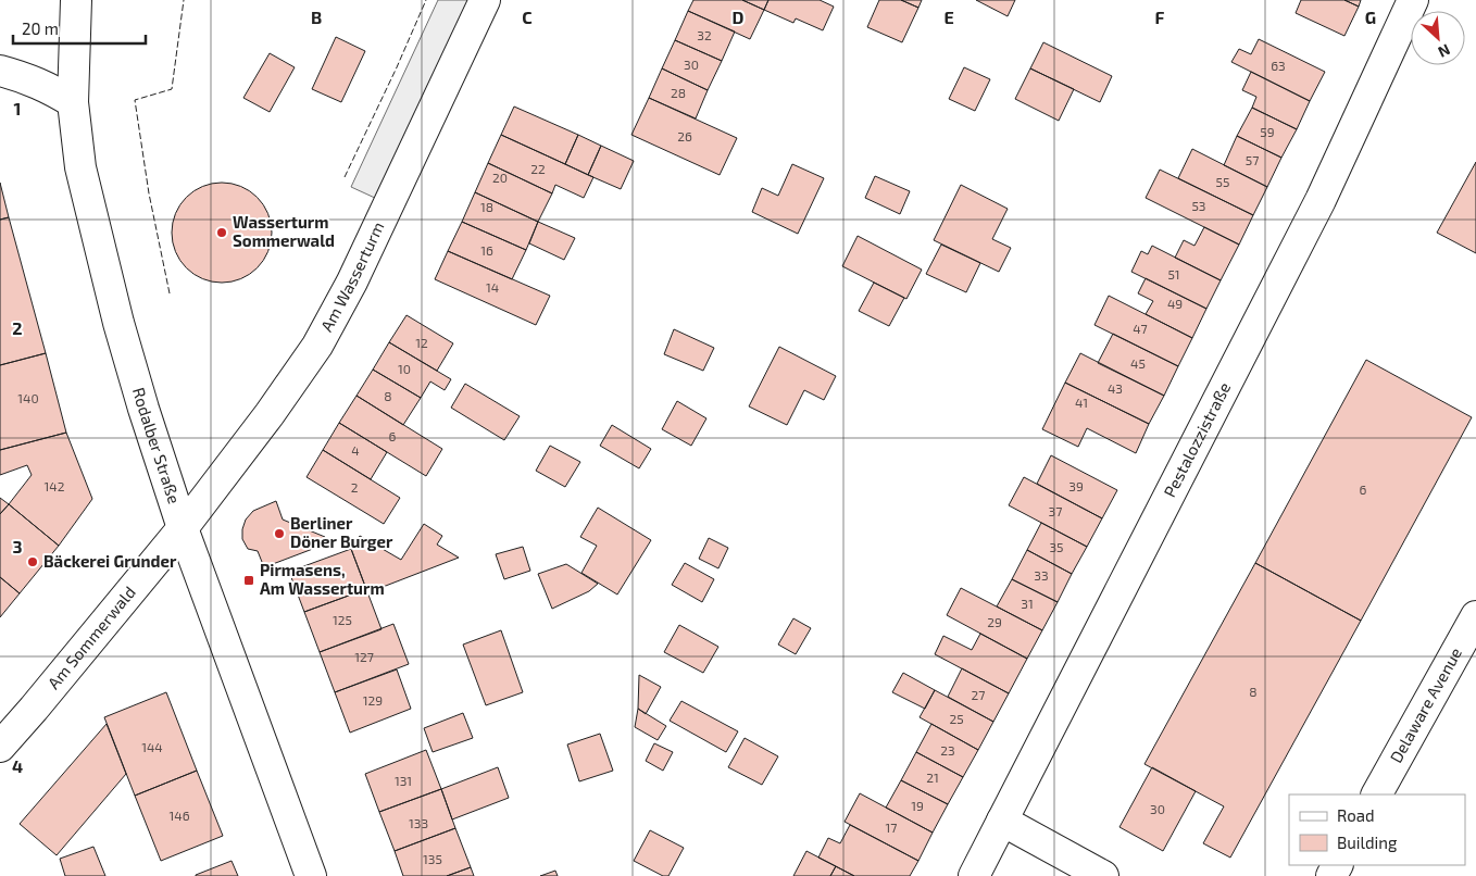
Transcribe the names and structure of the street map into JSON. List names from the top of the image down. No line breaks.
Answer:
{"streets":{"street":["Am Wasserturm","Pestalozzistraße","Rodalber Straße","Am Sommerwald","Delaware Avenue"]},"crossings":[["Am Wasserturm","Rodalber Straße"],["Am Wasserturm","Am Sommerwald"],["Rodalber Straße","Am Sommerwald"]],"places":{"other":["Wasserturm Sommerwald","Berliner Döner Burger","Bäckerei Grunder"],"transit":["Pirmasens, Am Wasserturm"]},"house_numbers":["32","30","63","28","59","26","57","22","20","55","53","18","16","51","14","49","47","12","45","10","43","8","140","41","6","4","142","39","2","6","37","35","33","31","125","29","127","8","27","129","25","144","23","21","131","19","30","146","133","17","135"],"legend":["Road","Building"],"scale_bar":"20 m","north":"bottom right","grid":{"columns":["B","C","D","E","F","G"],"rows":["1","2","3","4"]}}
